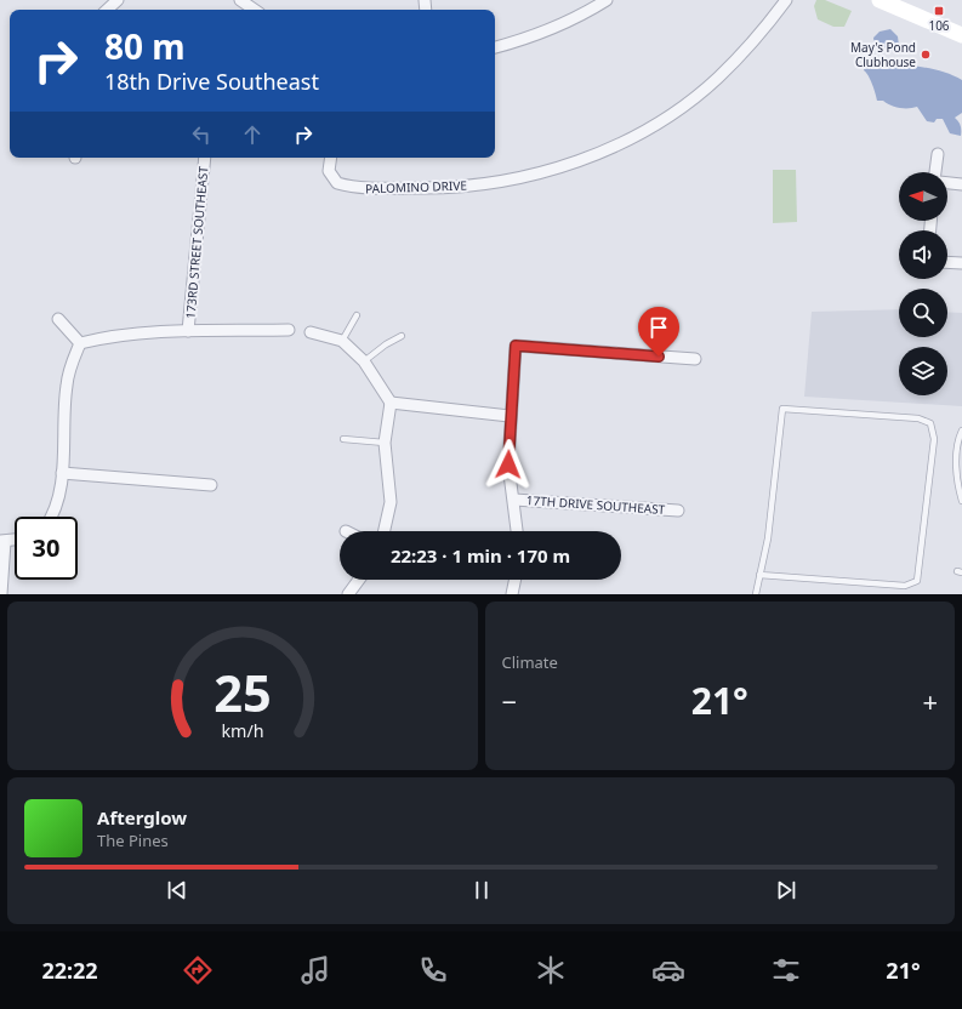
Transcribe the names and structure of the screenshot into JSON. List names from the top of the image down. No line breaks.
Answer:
{"streets":{"street":["PALOMINO DRIVE","173RD STREET SOUTHEAST","17TH DRIVE SOUTHEAST"]},"places":{"transit":["106"],"other":["May's Pond Clubhouse"]},"north":"left","page":{"turn":["80 m","18th Drive Southeast"],"limit":"30","trip":"22:23 · 1 min · 170 m","tile":"Climate","heat":["−","21°","+"],"song":["Afterglow","The Pines"],"tabs":["22:22","21°"],"gauge":["25","km/h"]}}
